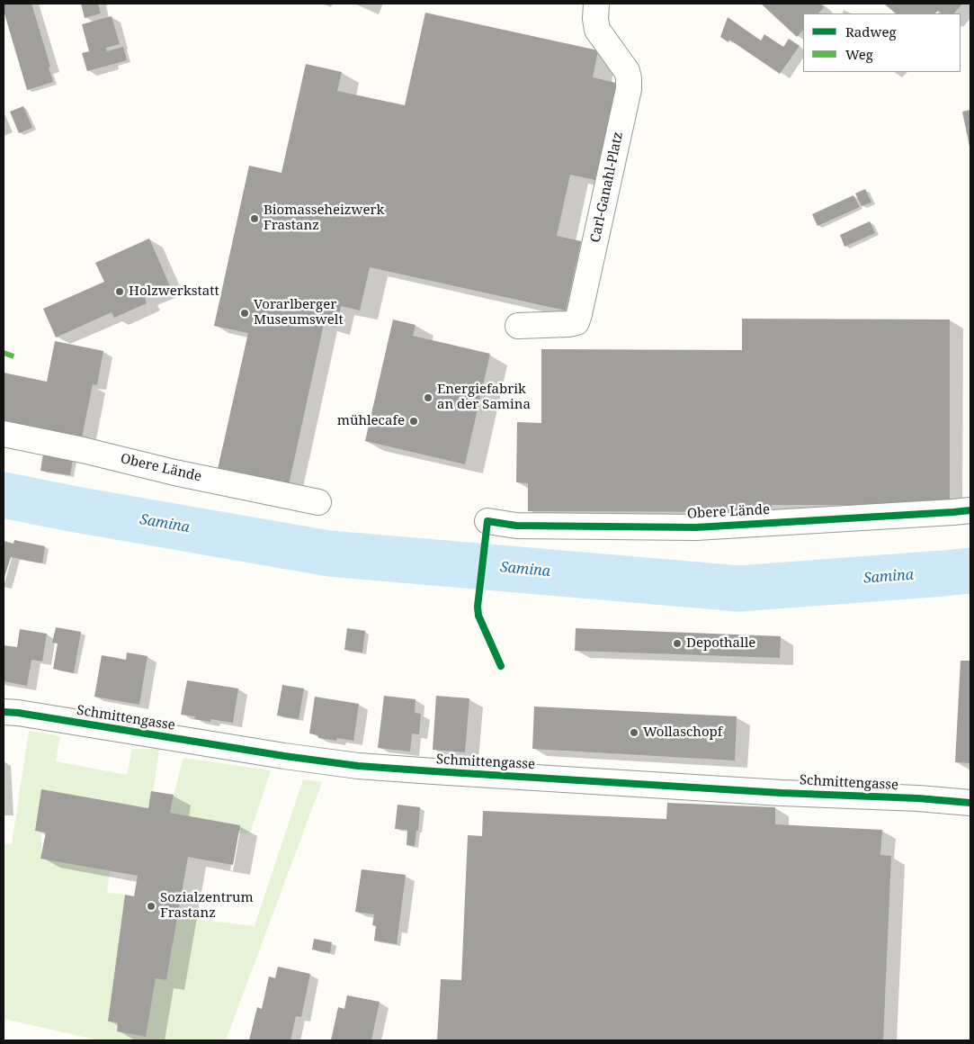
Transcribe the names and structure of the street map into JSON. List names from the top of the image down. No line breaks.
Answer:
{"streets":{"street":["Carl-Ganahl-Platz","Obere Lände","Schmittengasse"]},"water":["Samina"],"places":["Biomasseheizwerk Frastanz","Holzwerkstatt","Vorarlberger Museumswelt","Energiefabrik an der Samina","mühlecafe","Depothalle","Wollaschopf","Sozialzentrum Frastanz"],"legend":["Radweg","Weg"]}
